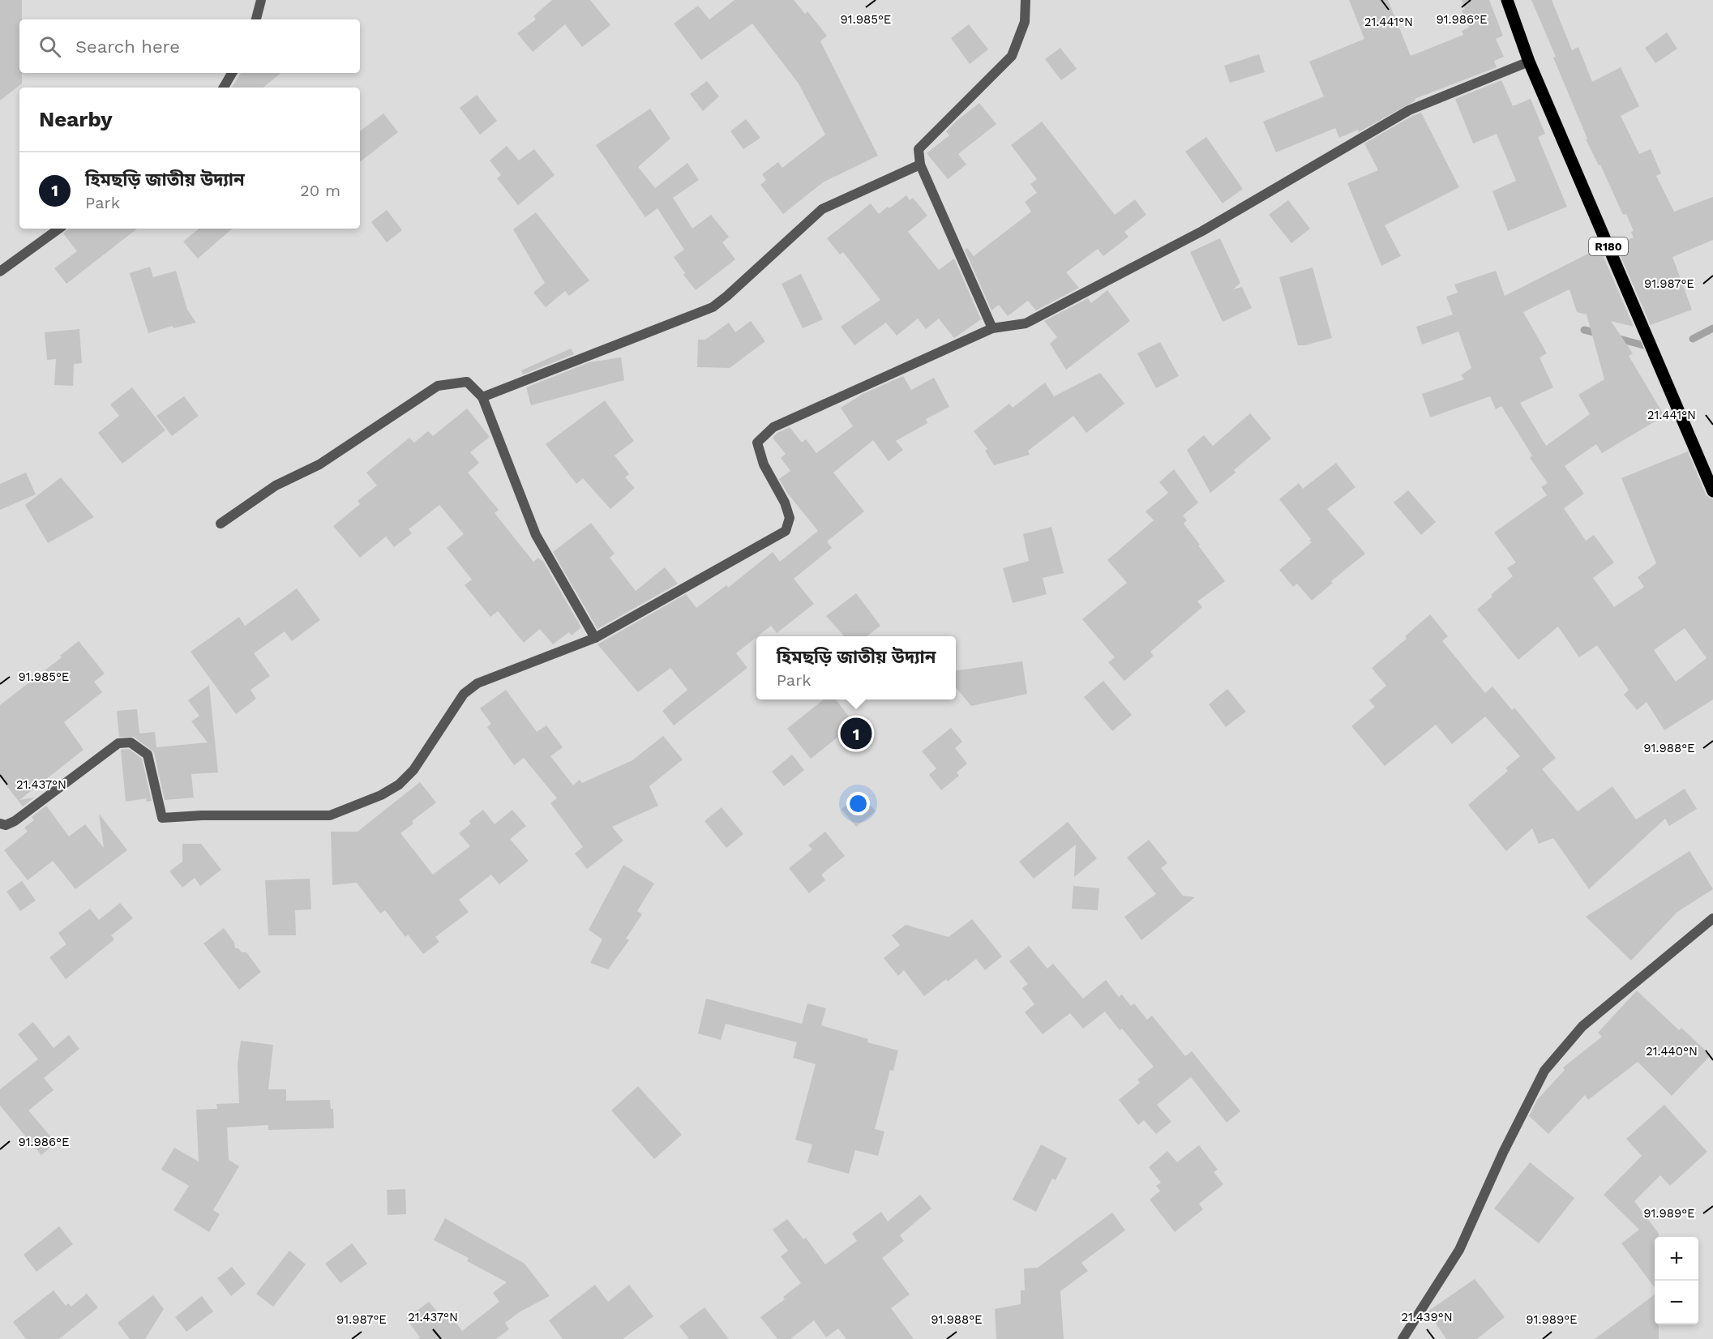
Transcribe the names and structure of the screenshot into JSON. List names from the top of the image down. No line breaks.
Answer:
{"streets":{"main road":["R180"]},"page":{"search":"Search here","heading":"Nearby","list":[{"mark":"1","name":"হিমছড়ি জাতীয় উদ্যান","note":"Park","value":"20 m"}],"popup":["হিমছড়ি জাতীয় উদ্যান","Park"],"pins":"1","map_buttons":["+","−"]},"coordinates":["91.985°E","91.986°E","21.441°N","91.987°E","91.988°E","21.437°N","21.440°N","91.989°E","21.439°N"]}
